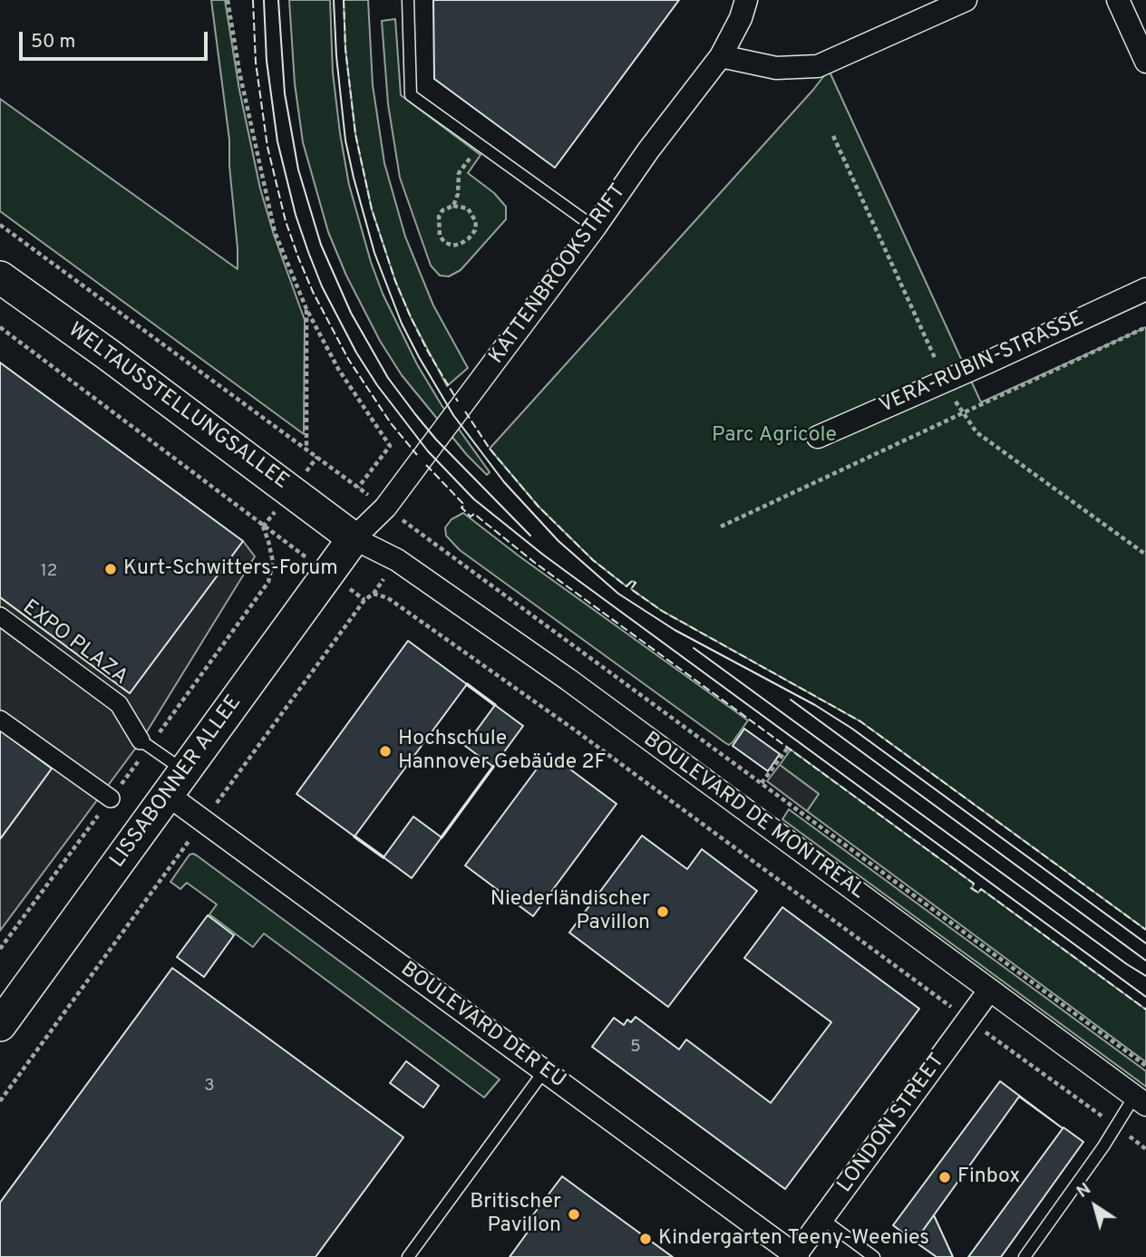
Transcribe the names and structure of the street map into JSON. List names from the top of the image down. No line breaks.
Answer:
{"streets":{"main road":["WELTAUSSTELLUNGSALLEE","LISSABONNER ALLEE"],"street":["KATTENBROOKSTRIFT","VERA-RUBIN-STRASSE","EXPO PLAZA","BOULEVARD DE MONTREAL","BOULEVARD DER EU","LONDON STREET"]},"crossings":[["KATTENBROOKSTRIFT","WELTAUSSTELLUNGSALLEE"],["KATTENBROOKSTRIFT","LISSABONNER ALLEE"],["KATTENBROOKSTRIFT","BOULEVARD DE MONTREAL"],["WELTAUSSTELLUNGSALLEE","LISSABONNER ALLEE"],["WELTAUSSTELLUNGSALLEE","BOULEVARD DE MONTREAL"],["LISSABONNER ALLEE","BOULEVARD DE MONTREAL"],["LISSABONNER ALLEE","BOULEVARD DER EU"],["BOULEVARD DE MONTREAL","LONDON STREET"],["BOULEVARD DER EU","LONDON STREET"]],"parks":["Parc Agricole"],"places":["Kurt-Schwitters-Forum","Hochschule Hannover Gebäude 2F","Niederländischer Pavillon","Finbox","Britischer Pavillon","Kindergarten Teeny-Weenies"],"house_numbers":["12","5","3"],"scale_bar":"50 m","north":"top left"}
